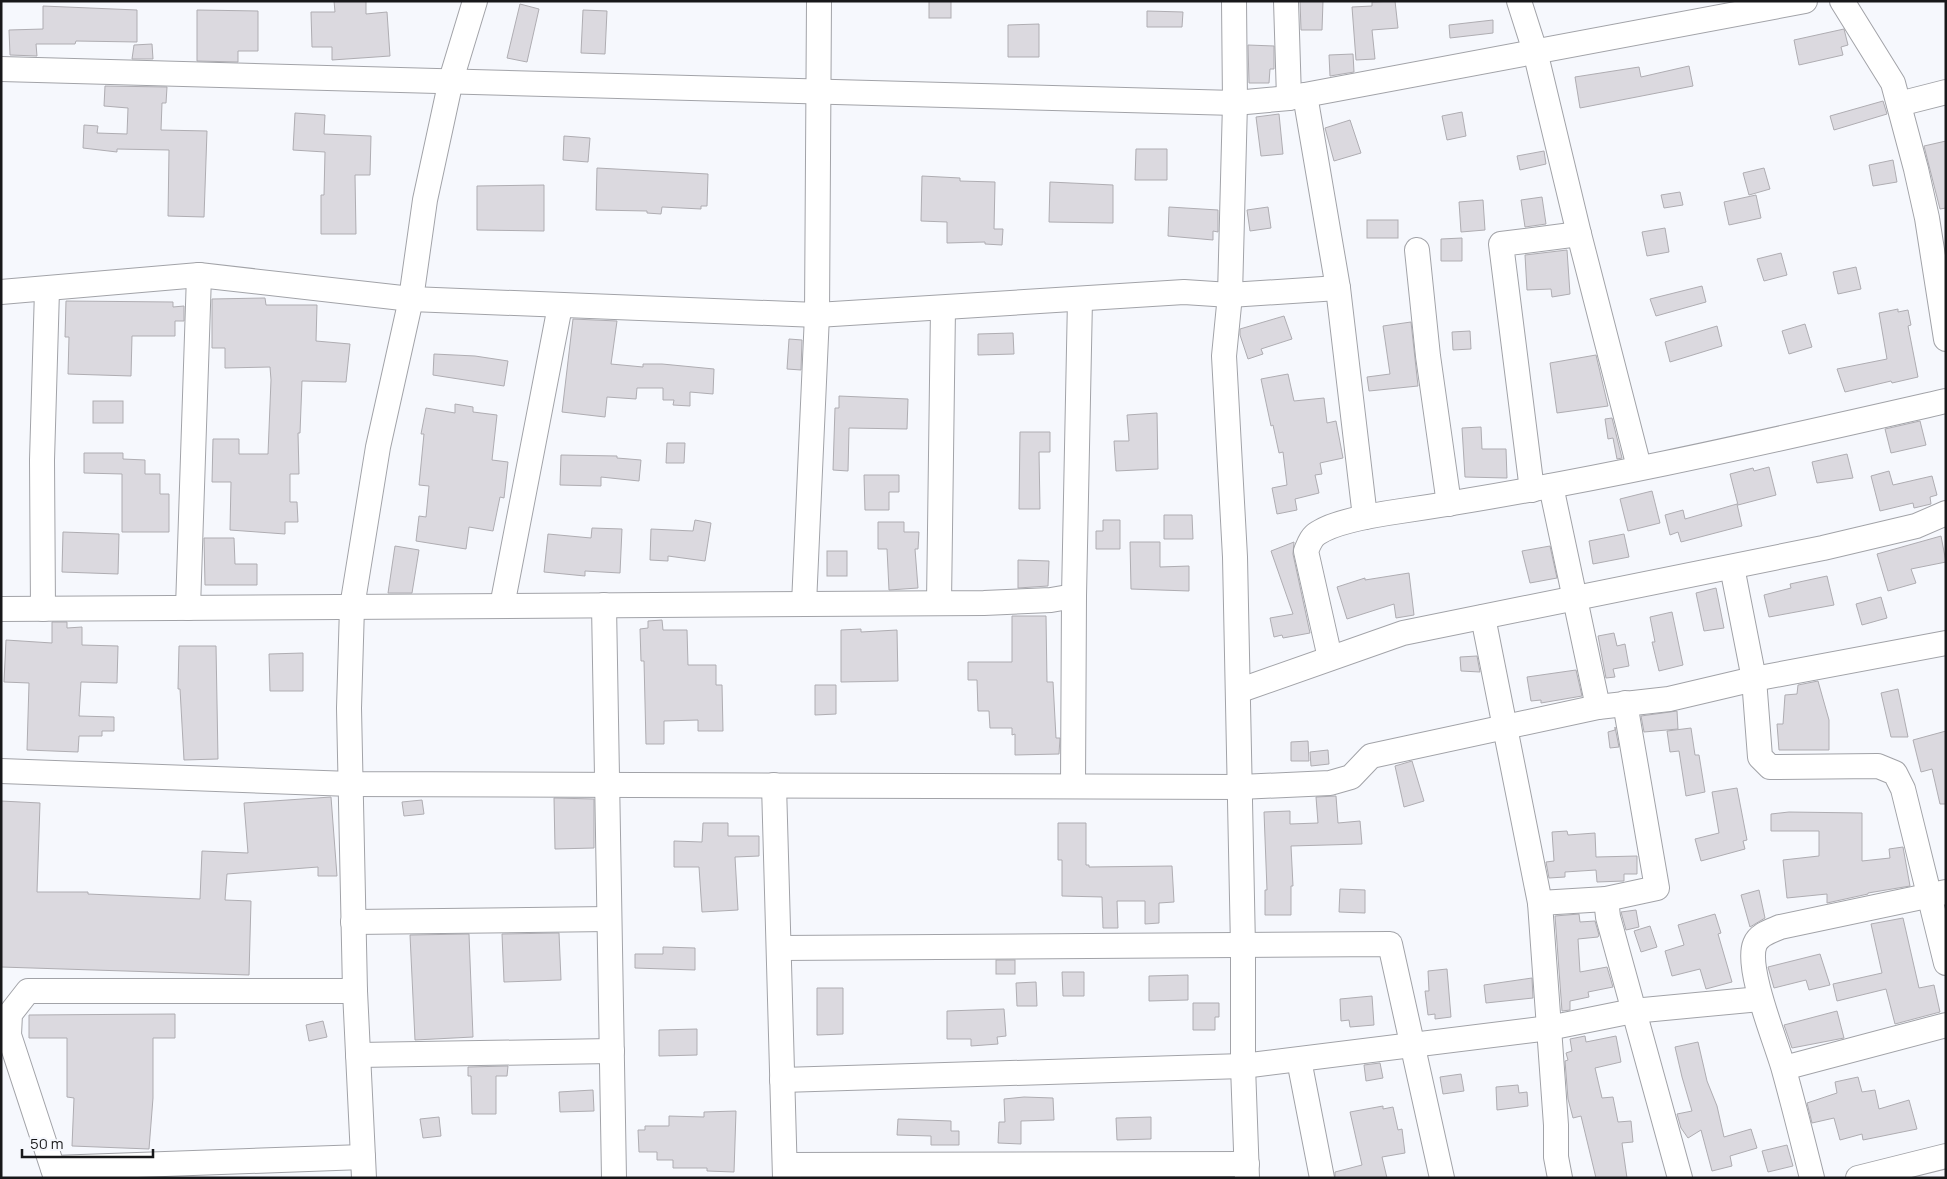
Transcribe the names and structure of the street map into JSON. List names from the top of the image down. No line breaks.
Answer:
{"scale_bar":"50 m"}
